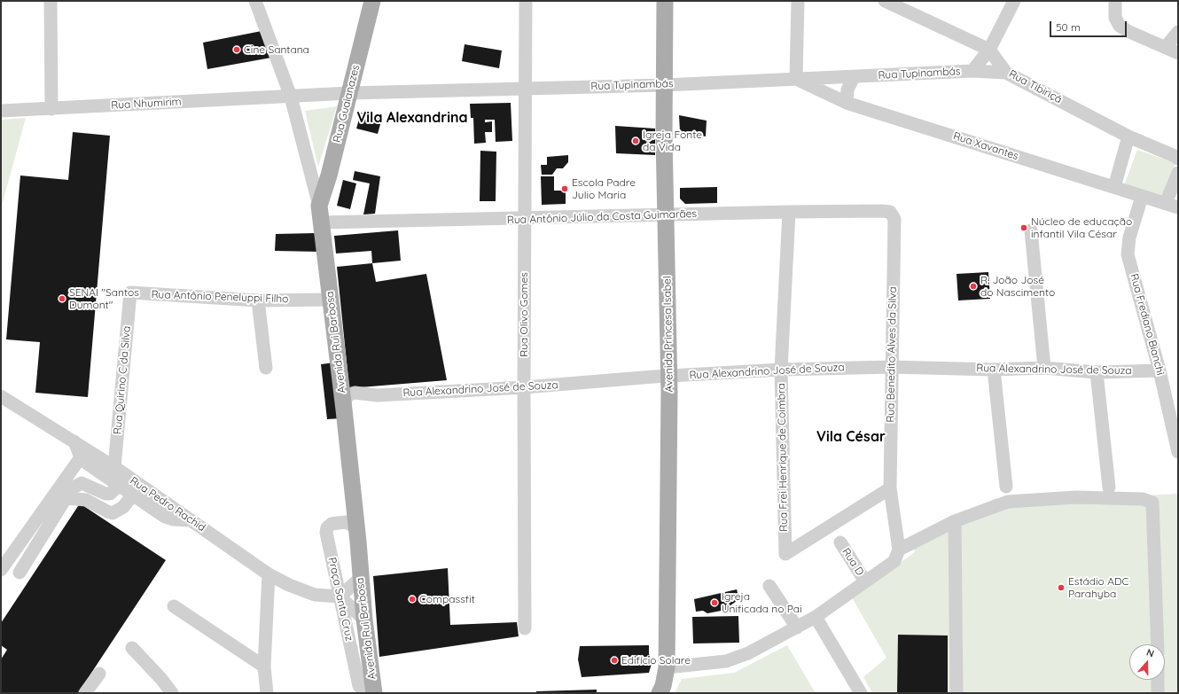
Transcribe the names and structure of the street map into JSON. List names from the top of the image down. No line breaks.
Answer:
{"streets":{"main road":["Rua Guaianazes","Avenida Princesa Isabel","Avenida Rui Barbosa"],"street":["Rua Tupinambás","Rua Tibiriçá","Rua Nhumirim","Rua Xavantes","Rua Antônio Júlio da Costa Guimarães","Rua Antônio Peneluppi Filho","Rua Olivo Gomes","Rua Frediano Bianchi","Rua Benedito Alves da Silva","Rua Alexandrino José de Souza","Rua Quirino C da Silva","Rua Frei Henrique de Coimbra","Rua Pedro Rachid","Rua D","Praça Santa Cruz"]},"crossings":[["Rua Tupinambás","Rua Tibiriçá"],["Rua Tupinambás","Rua Nhumirim"],["Rua Tupinambás","Rua Guaianazes"],["Rua Tupinambás","Rua Xavantes"],["Rua Tupinambás","Rua Olivo Gomes"],["Rua Tupinambás","Avenida Princesa Isabel"],["Rua Tupinambás","Avenida Rui Barbosa"],["Rua Nhumirim","Avenida Rui Barbosa"],["Rua Guaianazes","Avenida Rui Barbosa"],["Rua Xavantes","Rua Frediano Bianchi"],["Rua Antônio Júlio da Costa Guimarães","Rua Olivo Gomes"],["Rua Antônio Júlio da Costa Guimarães","Avenida Princesa Isabel"],["Rua Antônio Júlio da Costa Guimarães","Avenida Rui Barbosa"],["Rua Antônio Júlio da Costa Guimarães","Rua Benedito Alves da Silva"],["Rua Antônio Júlio da Costa Guimarães","Rua Frei Henrique de Coimbra"],["Rua Antônio Peneluppi Filho","Avenida Rui Barbosa"],["Rua Antônio Peneluppi Filho","Rua Quirino C da Silva"],["Rua Olivo Gomes","Rua Alexandrino José de Souza"],["Rua Frediano Bianchi","Rua Alexandrino José de Souza"],["Avenida Princesa Isabel","Rua Alexandrino José de Souza"],["Avenida Rui Barbosa","Rua Alexandrino José de Souza"],["Avenida Rui Barbosa","Praça Santa Cruz"],["Rua Benedito Alves da Silva","Rua Alexandrino José de Souza"],["Rua Benedito Alves da Silva","Rua Frei Henrique de Coimbra"],["Rua Alexandrino José de Souza","Rua Frei Henrique de Coimbra"],["Rua Quirino C da Silva","Rua Pedro Rachid"],["Rua Pedro Rachid","Praça Santa Cruz"]],"districts":["Vila Alexandrina","Vila César"],"places":["Cine Santana","Igreja Fonte da Vida","Escola Padre Julio Maria","Núcleo de educação infantil Vila César","R. João José do Nascimento","SENAI \"Santos Dumont\"","Estádio ADC Parahyba","Compassfit","Igreja Unificada no Pai","Edifício Solare"],"scale_bar":"50 m","north":"top"}
